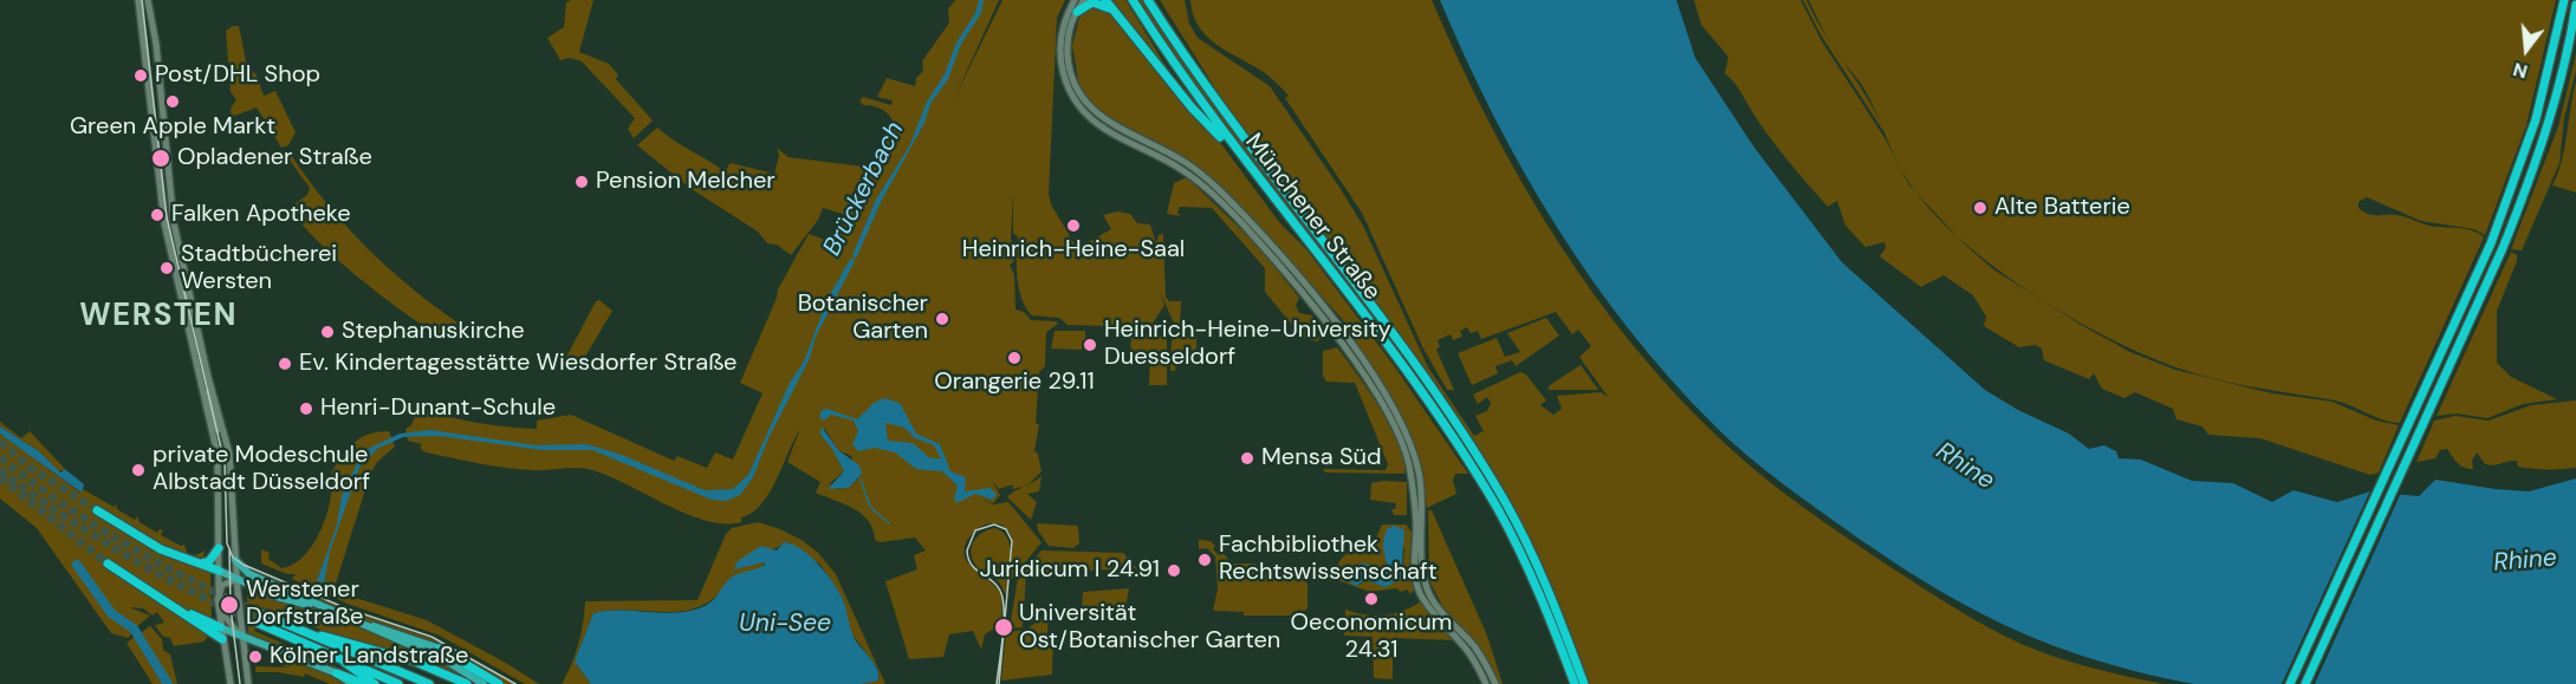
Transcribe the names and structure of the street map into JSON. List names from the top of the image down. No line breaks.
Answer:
{"streets":{"highway":["Münchener Straße"]},"districts":["WERSTEN"],"water":["Brückerbach","Rhine","Uni-See"],"places":["Post/DHL Shop","Green Apple Markt","Opladener Straße","Pension Melcher","Alte Batterie","Falken Apotheke","Heinrich-Heine-Saal","Stadtbücherei Wersten","Botanischer Garten","Stephanuskirche","Heinrich-Heine-University Duesseldorf","Orangerie 29.11","Ev. Kindertagesstätte Wiesdorfer Straße","Henri-Dunant-Schule","Mensa Süd","private Modeschule Albstadt Düsseldorf","Fachbibliothek Rechtswissenschaft","Juridicum I 24.91","Oeconomicum 24.31","Werstener Dorfstraße","Universität Ost/Botanischer Garten","Kölner Landstraße"],"north":"bottom"}
